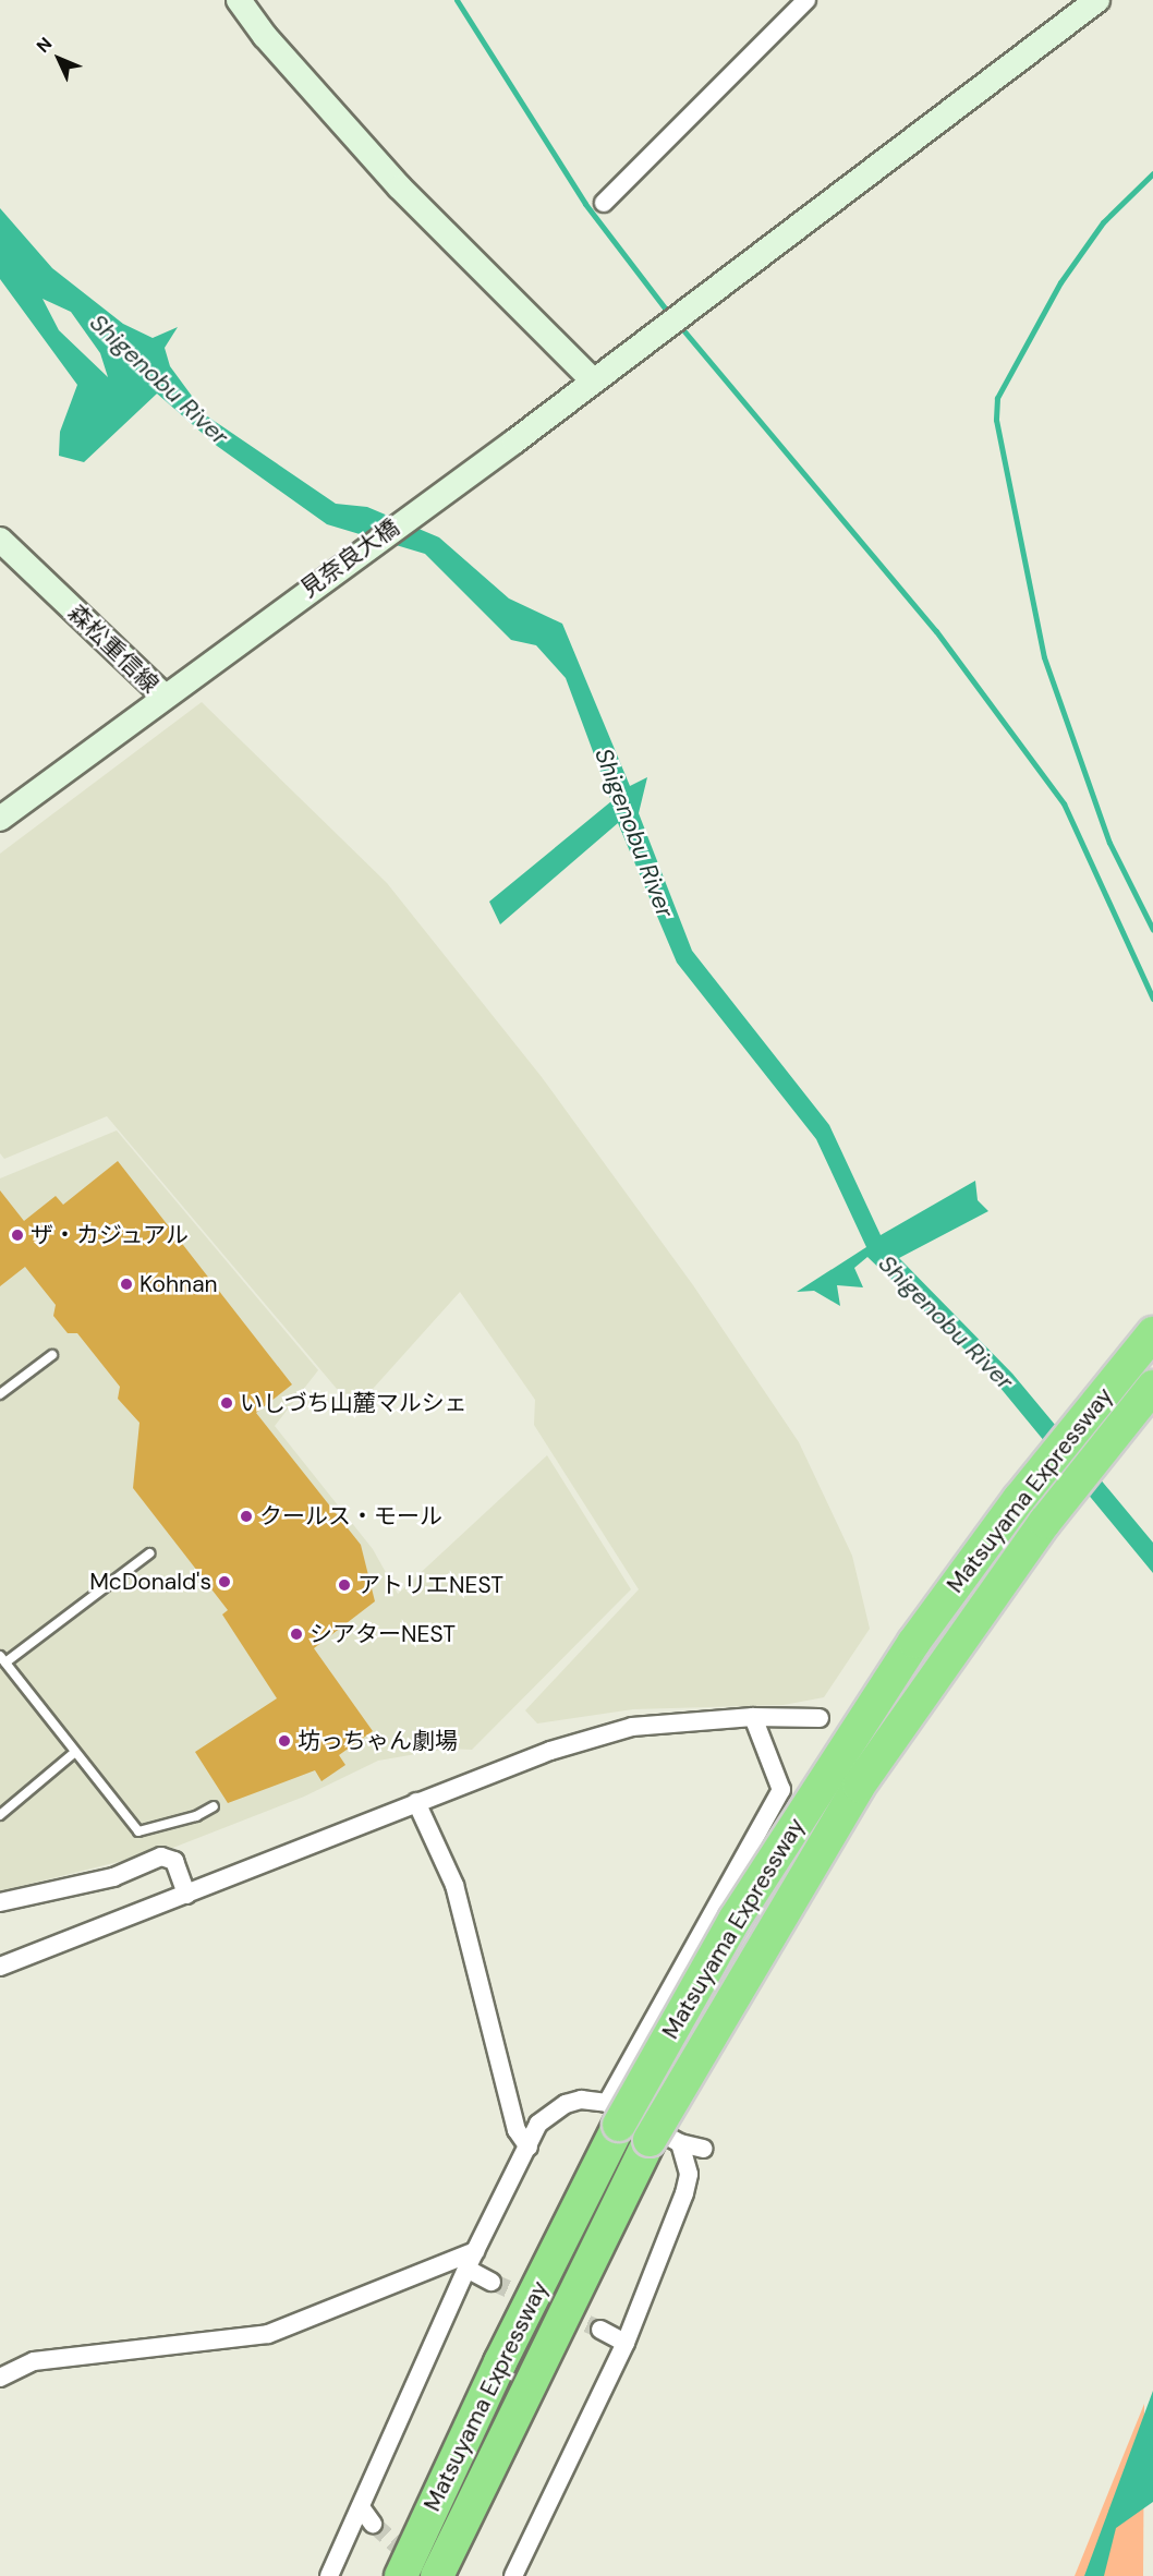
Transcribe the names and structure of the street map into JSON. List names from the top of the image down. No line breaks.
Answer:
{"streets":{"highway":["Matsuyama Expressway"],"street":["見奈良大橋","森松重信線"]},"crossings":[["見奈良大橋","森松重信線"]],"water":["Shigenobu River"],"places":["ザ・カジュアル","Kohnan","いしづち山麓マルシェ","クールス・モール","McDonald's","アトリエNEST","シアターNEST","坊っちゃん劇場"],"north":"top left"}
